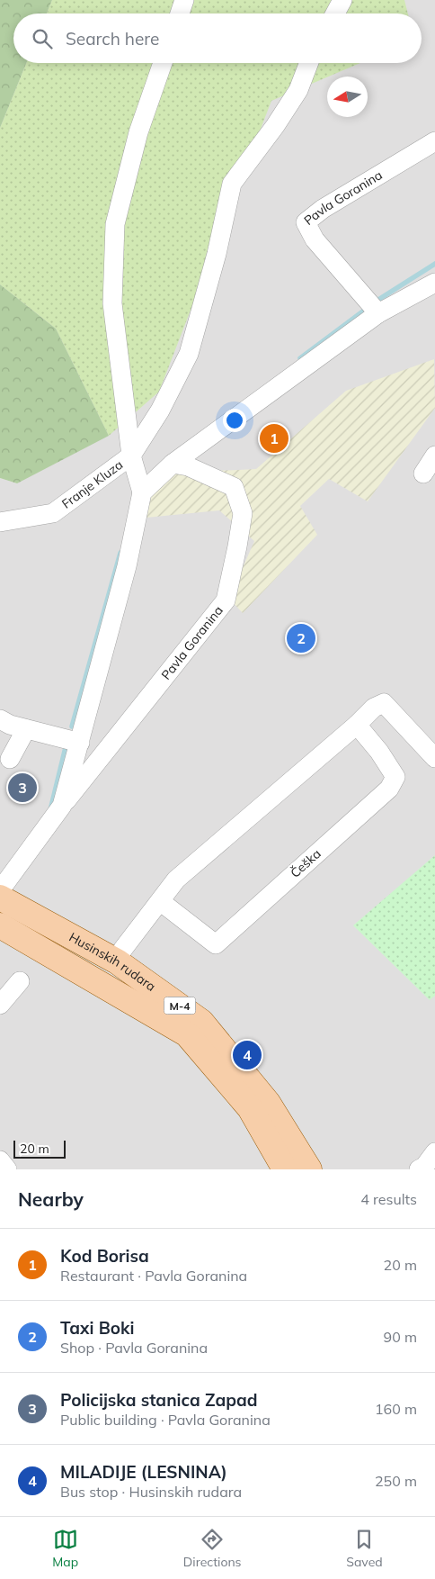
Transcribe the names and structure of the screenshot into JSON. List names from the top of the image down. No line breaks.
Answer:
{"streets":{"main road":["Husinskih rudara","M-4"],"street":["Pavla Goranina","Franje Kluza","Češka"]},"scale_bar":"20 m","north":"left","page":{"search":"Search here","pins":["1","2","3","4"],"scale":"20 m","heading":["Nearby","4 results"],"list":[{"mark":"1","name":"Kod Borisa","note":"Restaurant · Pavla Goranina","value":"20 m"},{"mark":"2","name":"Taxi Boki","note":"Shop · Pavla Goranina","value":"90 m"},{"mark":"3","name":"Policijska stanica Zapad","note":"Public building · Pavla Goranina","value":"160 m"},{"mark":"4","name":"MILADIJE (LESNINA)","note":"Bus stop · Husinskih rudara","value":"250 m"}],"nav":["Map","Directions","Saved"]}}
